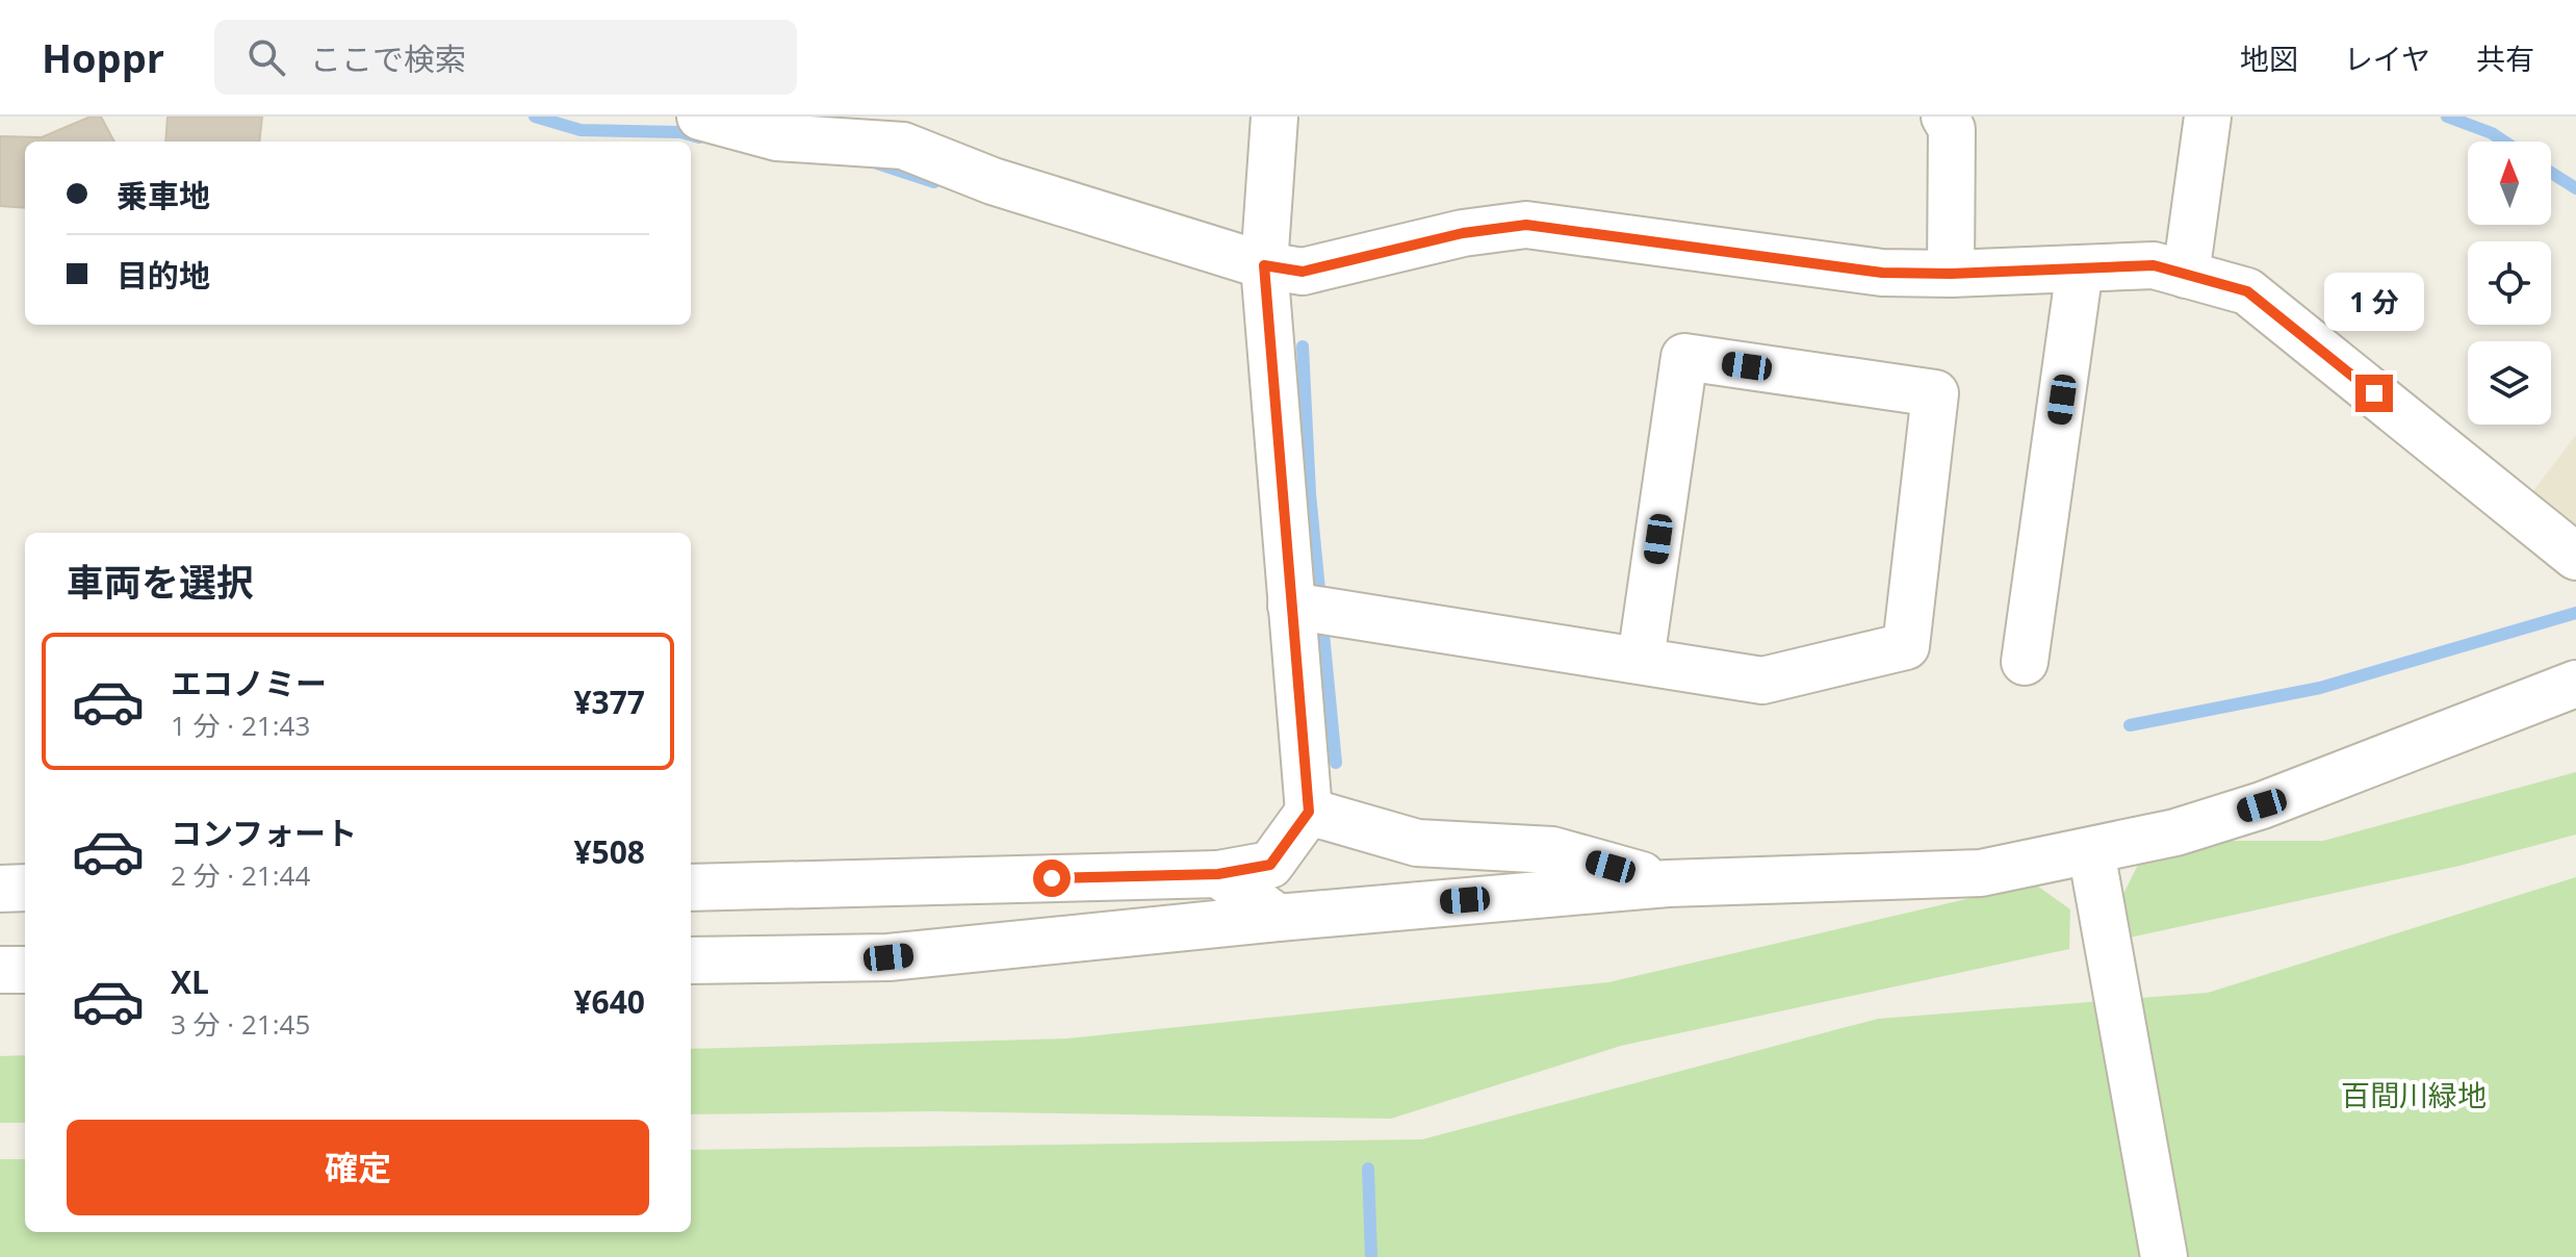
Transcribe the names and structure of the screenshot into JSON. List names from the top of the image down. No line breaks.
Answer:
{"parks":["百間川緑地"],"north":"top","page":{"header":"Hoppr","search":"ここで検索","nav":["地図","レイヤ","共有"],"banner":["乗車地","目的地"],"bubble":"1 分","heading":"車両を選択","list":[{"name":"エコノミー","note":"1 分 · 21:43","value":"¥377"},{"name":"コンフォート","note":"2 分 · 21:44","value":"¥508"},{"name":"XL","note":"3 分 · 21:45","value":"¥640"}],"buttons":"確定"}}
